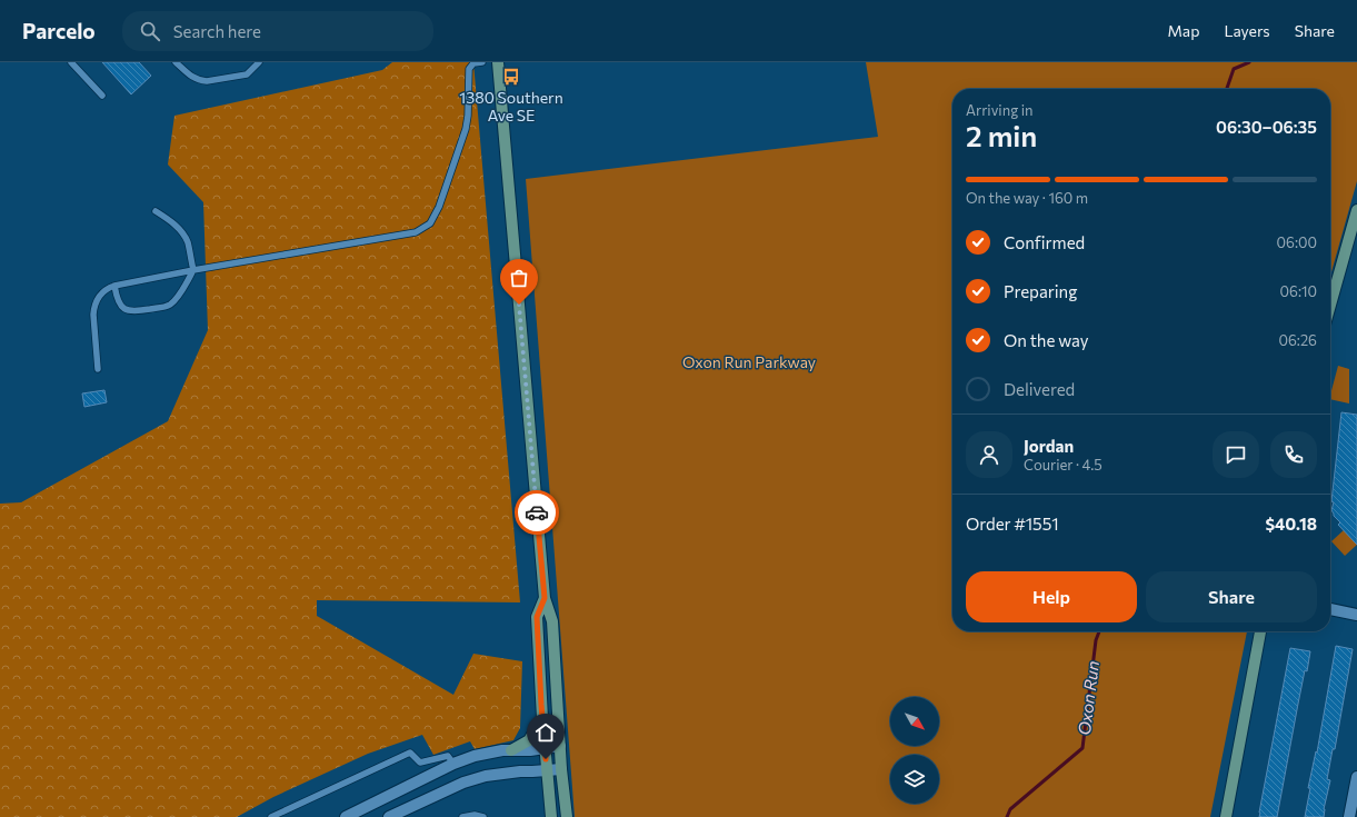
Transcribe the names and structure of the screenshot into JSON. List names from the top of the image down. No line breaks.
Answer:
{"water":["Oxon Run"],"parks":["Oxon Run Parkway"],"places":{"bus stop":["1380 Southern Ave SE"]},"north":"bottom right","page":{"header":"Parcelo","search":"Search here","nav":["Map","Layers","Share"],"heading":["2 min","Arriving in","06:30–06:35"],"panel":["Jordan","Courier · 4.5","Order #1551","$40.18"],"bar":"On the way · 160 m","list":[["Confirmed","06:00"],["Preparing","06:10"],["On the way","06:26"],"Delivered"],"buttons":["Help","Share"]}}
